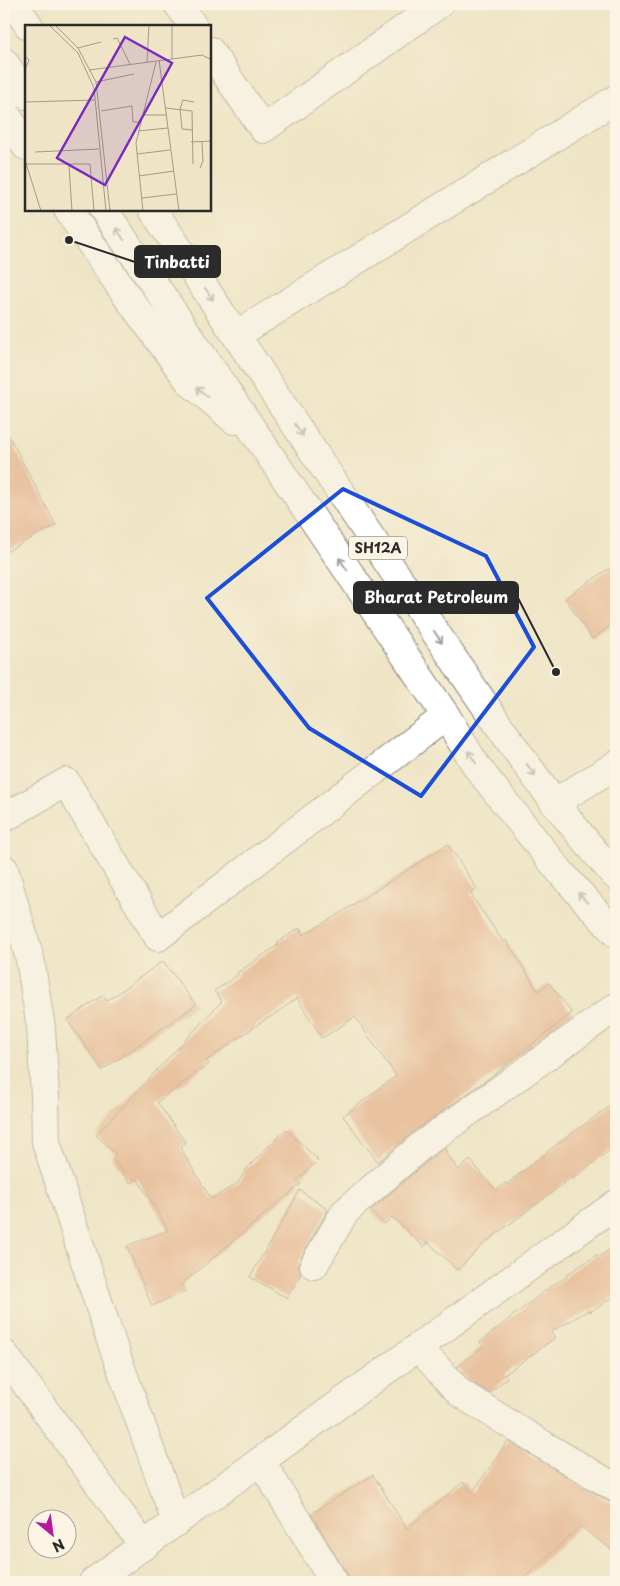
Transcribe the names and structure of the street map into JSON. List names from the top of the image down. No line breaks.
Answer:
{"streets":{"street":["SH12A"]},"places":["Tinbatti","Bharat Petroleum"],"north":"bottom right"}
